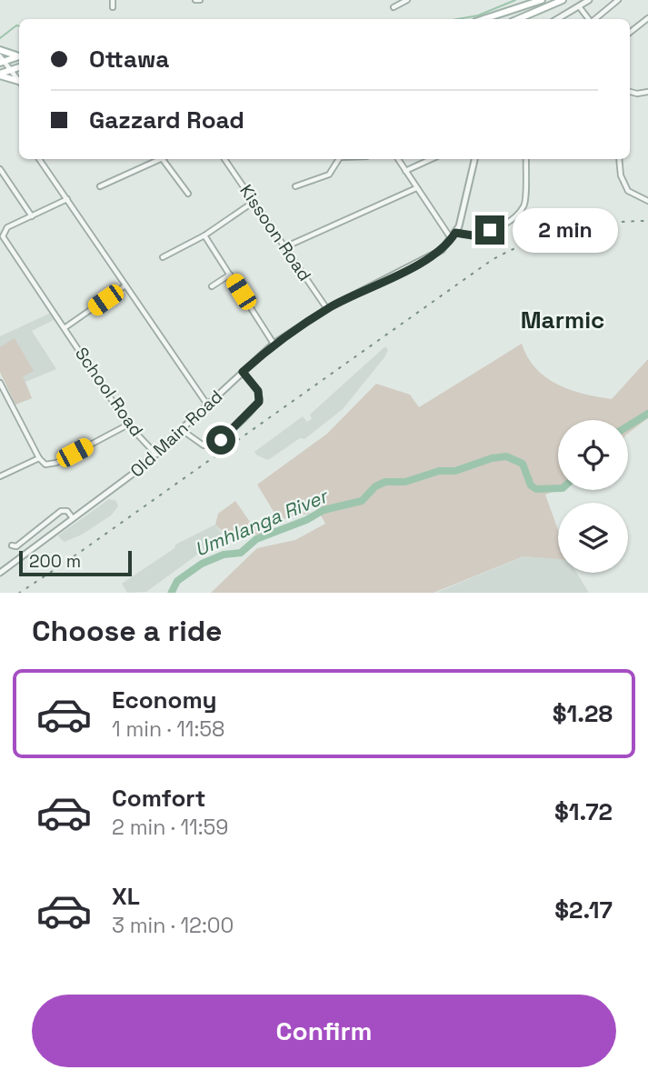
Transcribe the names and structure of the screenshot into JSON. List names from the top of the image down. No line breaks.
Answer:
{"streets":{"street":["Kissoon Road","School Road","Old Main Road"]},"crossings":[["Kissoon Road","Old Main Road"],["School Road","Old Main Road"]],"districts":["Marmic"],"water":["Umhlanga River"],"scale_bar":"200 m","page":{"banner":["Ottawa","Gazzard Road"],"bubble":"2 min","scale":"200 m","heading":"Choose a ride","list":[{"name":"Economy","note":"1 min · 11:58","value":"$1.28"},{"name":"Comfort","note":"2 min · 11:59","value":"$1.72"},{"name":"XL","note":"3 min · 12:00","value":"$2.17"}],"buttons":"Confirm"}}
